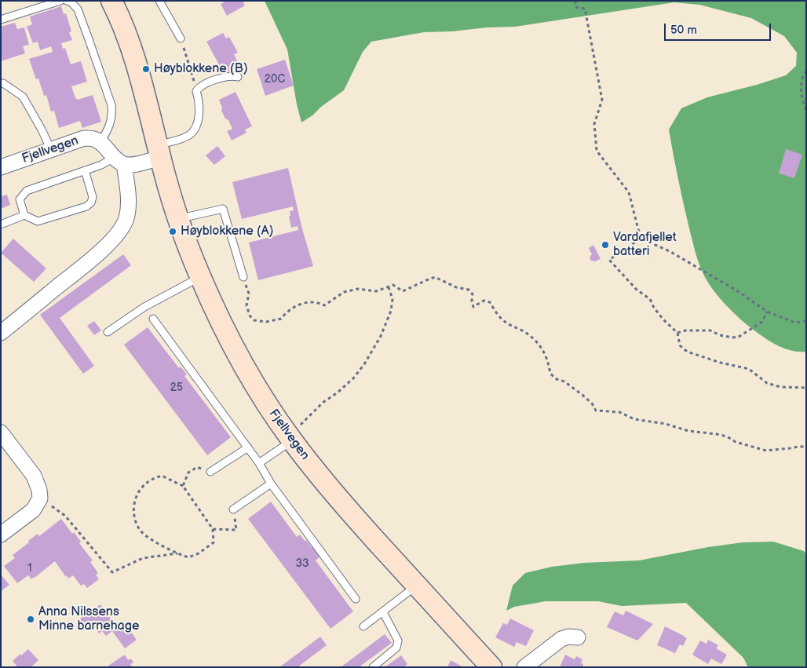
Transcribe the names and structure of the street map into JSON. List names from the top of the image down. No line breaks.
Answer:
{"streets":{"main road":["Fjellvegen"]},"places":["Høyblokkene (B)","Høyblokkene (A)","Vardafjellet batteri","Anna Nilssens Minne barnehage"],"house_numbers":["20C","25","33","1"],"scale_bar":"50 m"}
